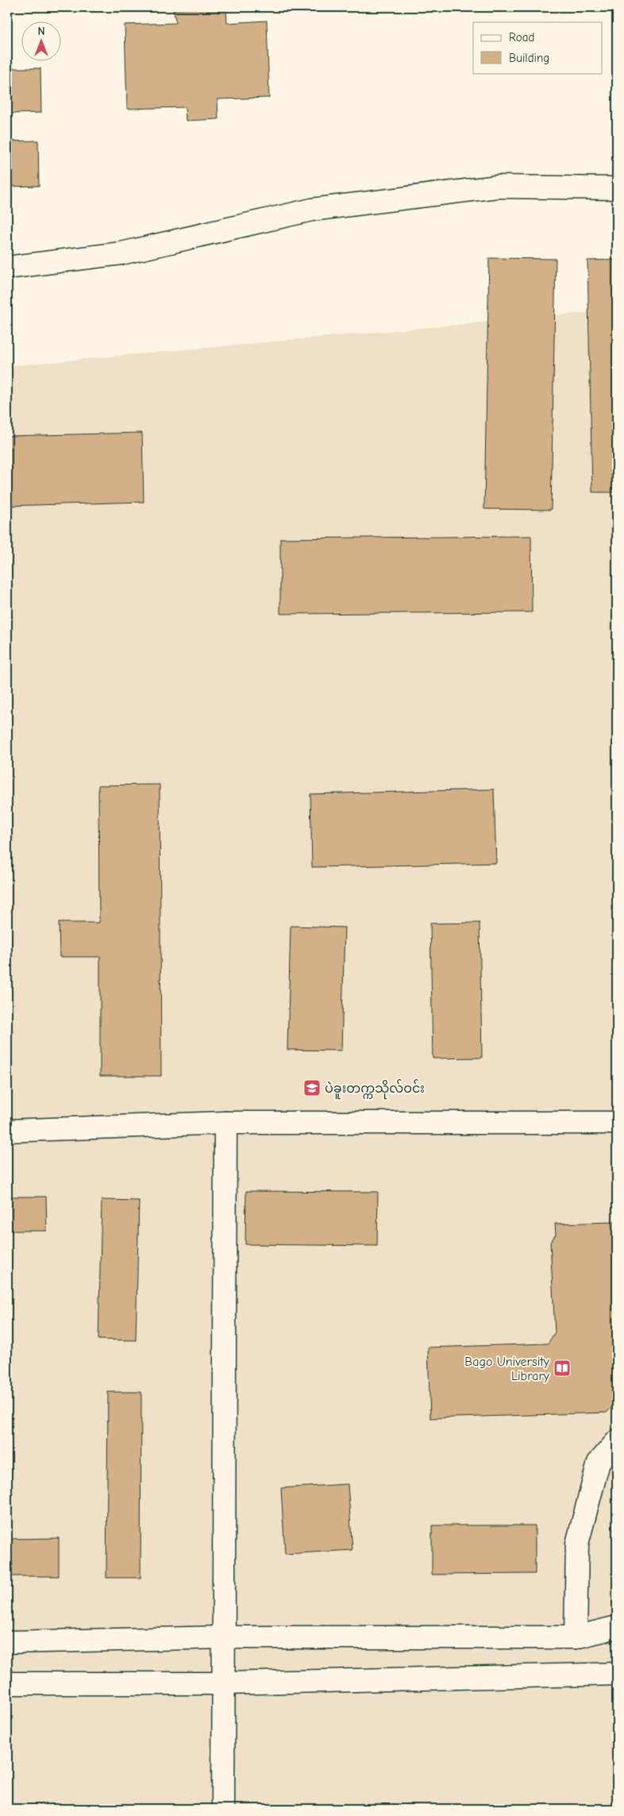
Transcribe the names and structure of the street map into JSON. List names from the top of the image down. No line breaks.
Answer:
{"places":{"school or university":["ပဲခူးတက္ကသိုလ်ဝင်း"],"library":["Bago University Library"]},"legend":["Road","Building"],"north":"top"}
